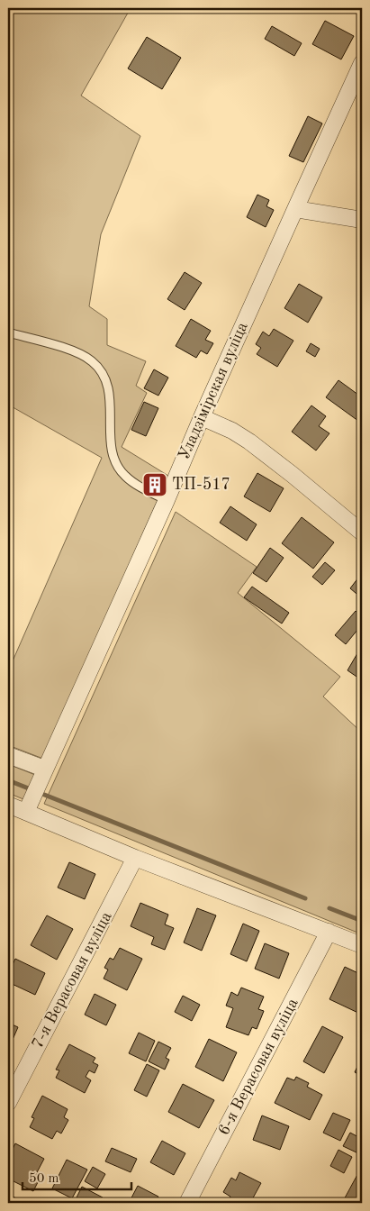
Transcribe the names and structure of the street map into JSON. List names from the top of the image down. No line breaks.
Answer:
{"streets":{"street":["Уладзімірская вуліца","7-я Верасовая вуліца","6-я Верасовая вуліца"]},"places":{"building":["ТП-517"]},"scale_bar":"50 m"}
